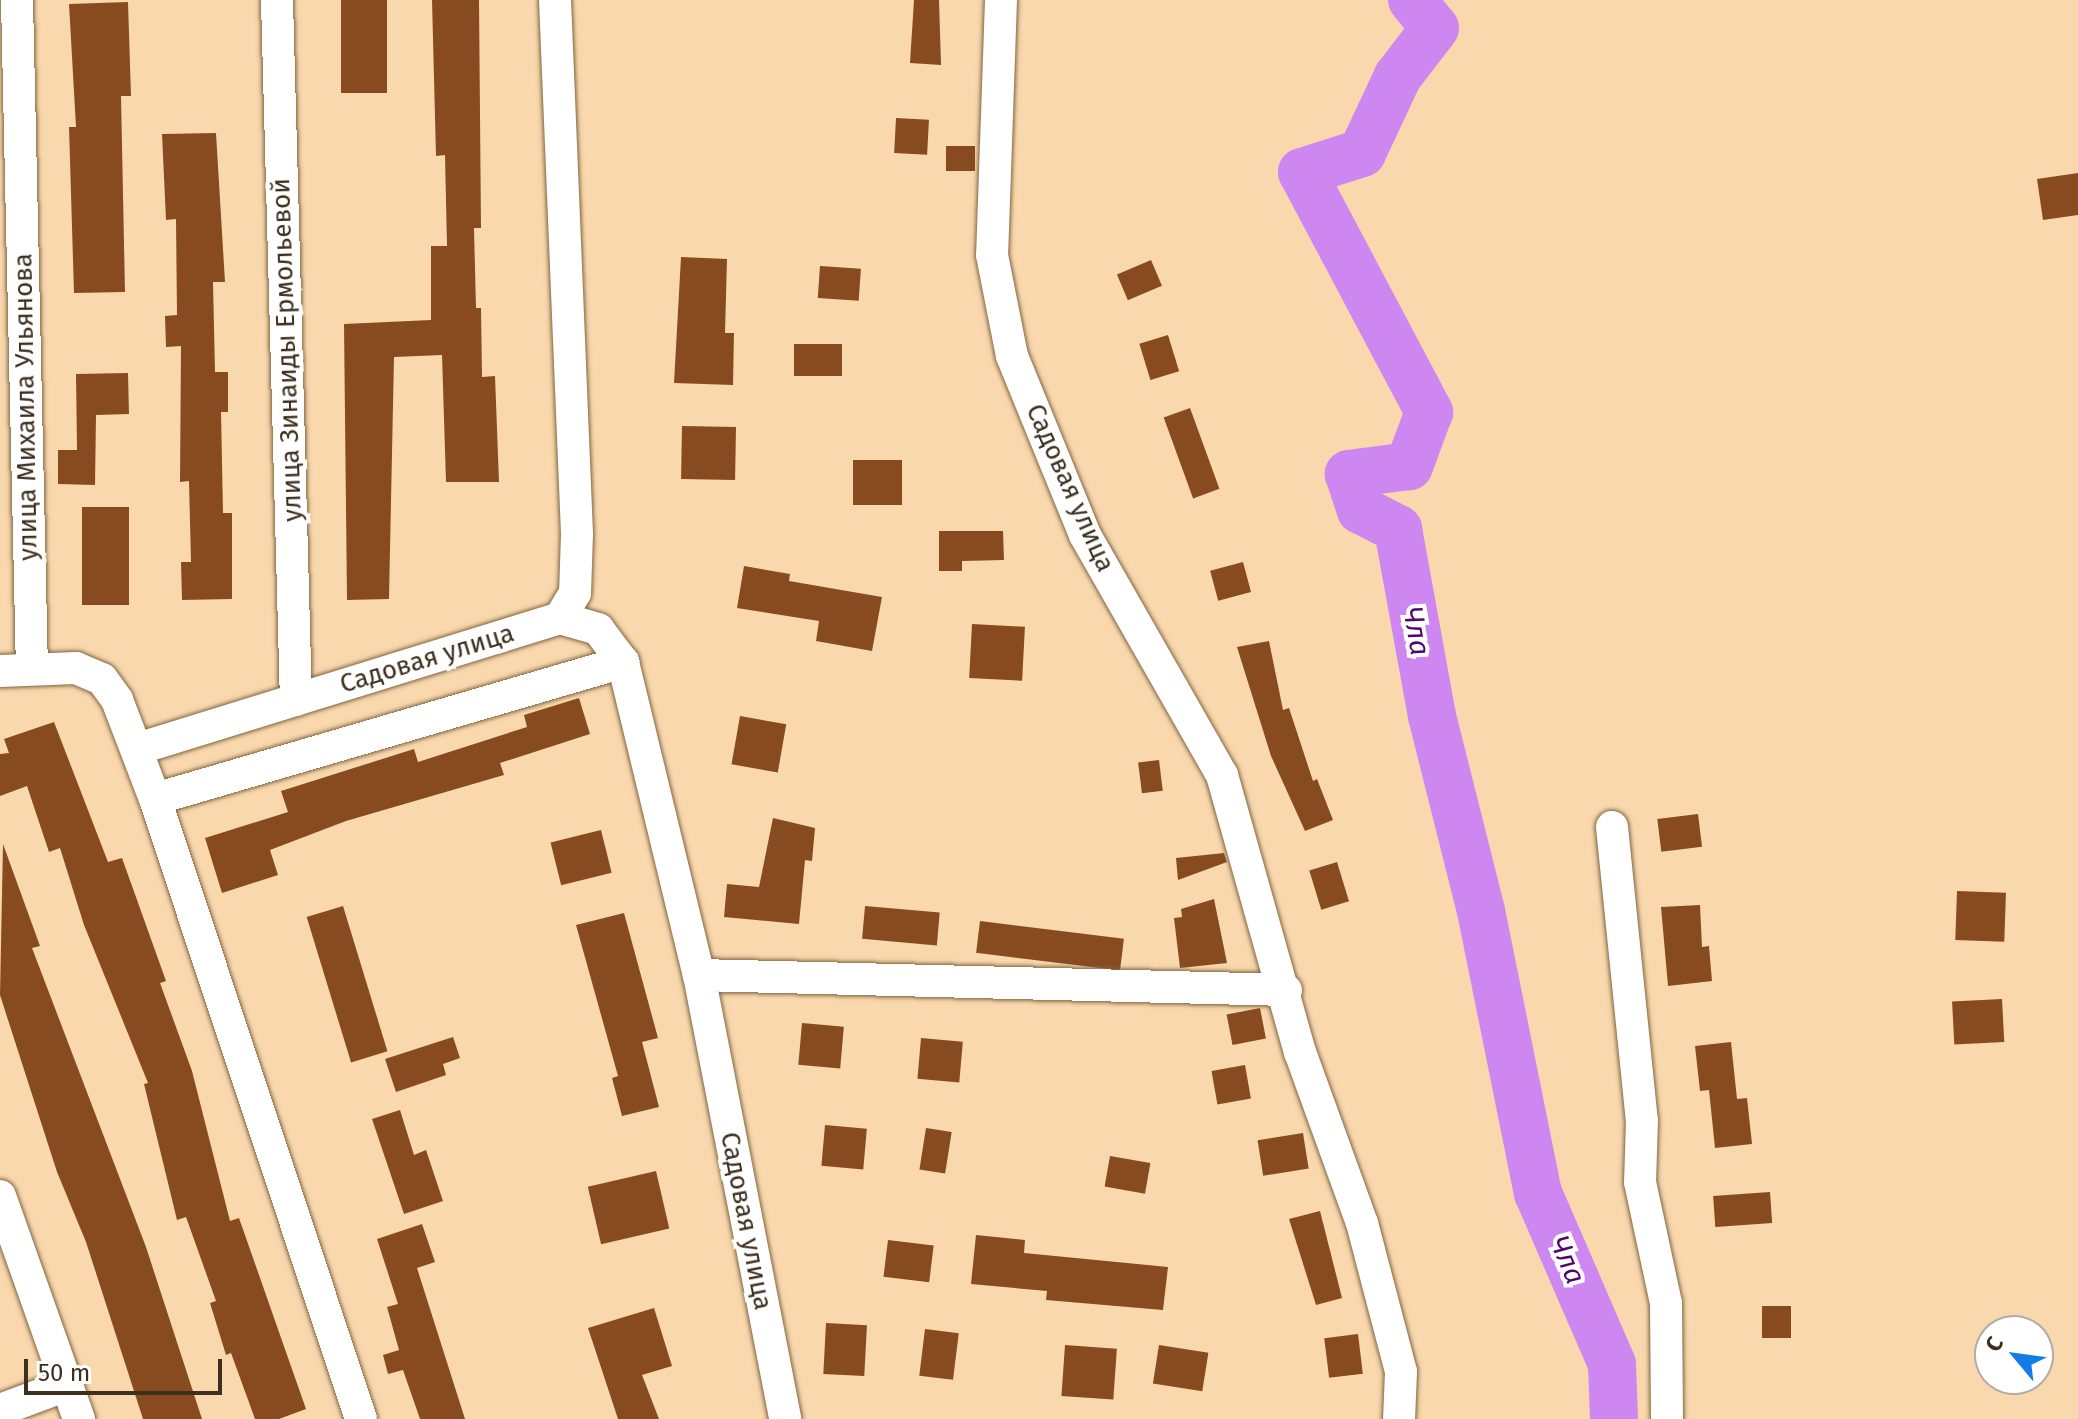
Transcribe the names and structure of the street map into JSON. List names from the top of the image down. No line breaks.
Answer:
{"streets":{"street":["улица Зинаиды Ермольевой","улица Михаила Ульянова","Садовая улица"]},"crossings":[["улица Зинаиды Ермольевой","Садовая улица"]],"water":["Чла"],"scale_bar":"50 m","north":"top left"}
